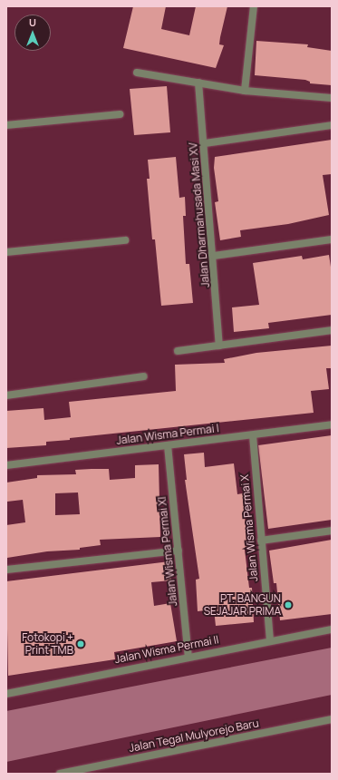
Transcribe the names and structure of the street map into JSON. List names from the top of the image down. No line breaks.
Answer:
{"streets":{"street":["Jalan Dharmahusada Masi XV","Jalan Wisma Permai I","Jalan Wisma Permai X","Jalan Wisma Permai XI","Jalan Wisma Permai II","Jalan Tegal Mulyorejo Baru"]},"crossings":[["Jalan Wisma Permai I","Jalan Wisma Permai X"],["Jalan Wisma Permai I","Jalan Wisma Permai XI"],["Jalan Wisma Permai X","Jalan Wisma Permai II"],["Jalan Wisma Permai XI","Jalan Wisma Permai II"]],"places":["PT. BANGUN SEJAJAR PRIMA","Fotokopi + Print TMB"],"north":"top"}
